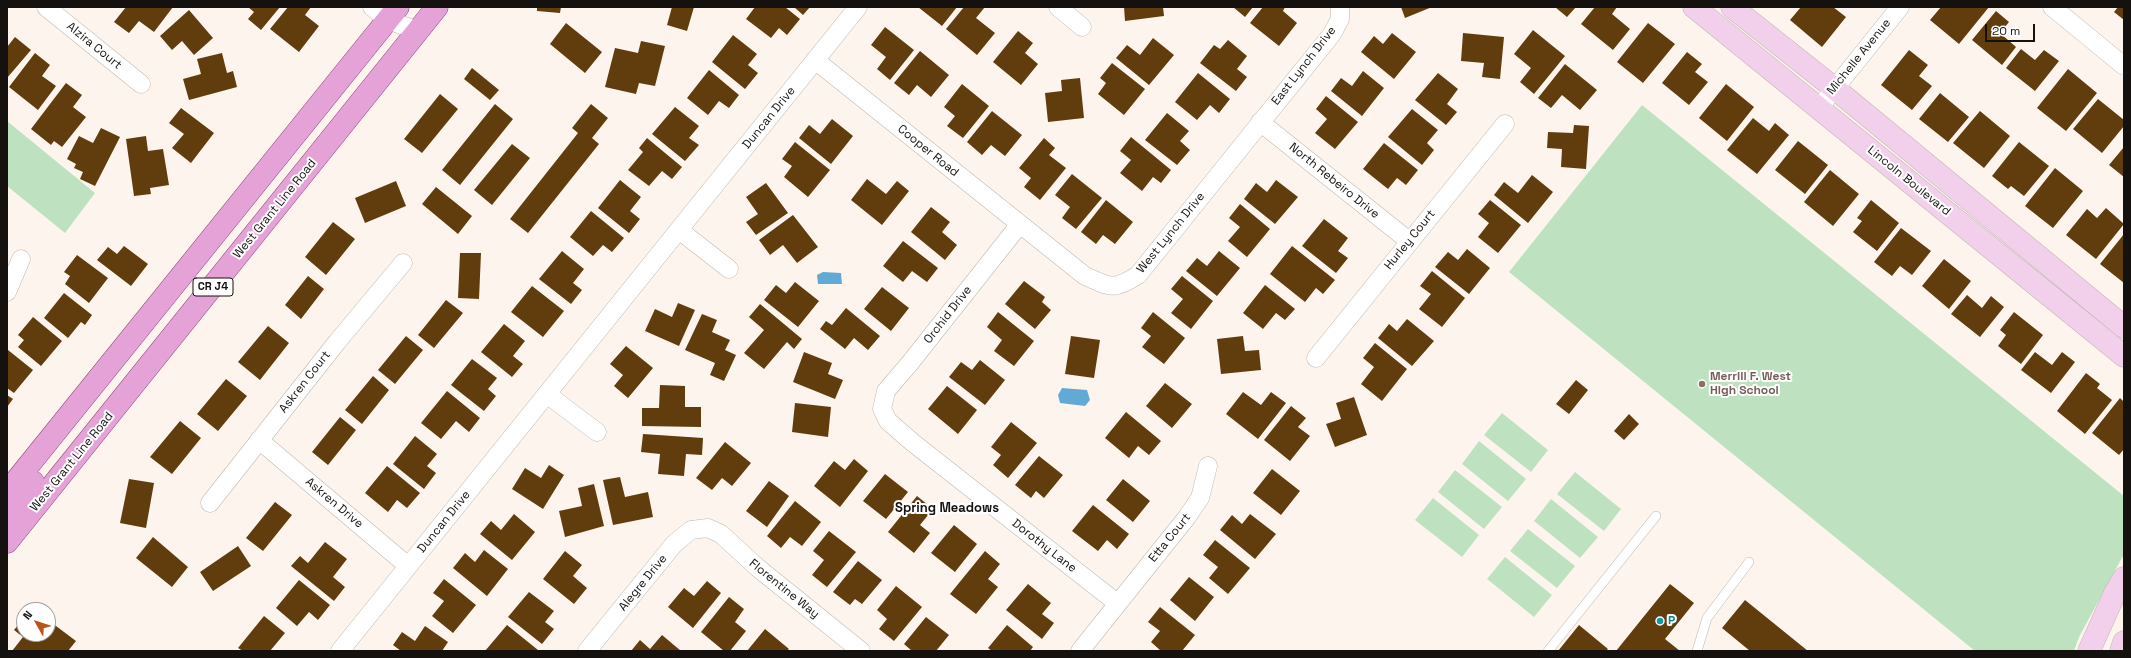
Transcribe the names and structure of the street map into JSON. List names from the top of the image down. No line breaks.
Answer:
{"streets":{"main road":["West Grant Line Road","CR J4"],"street":["Alzira Court","Michelle Avenue","East Lynch Drive","Duncan Drive","Cooper Road","North Rebeiro Drive","Lincoln Boulevard","West Lynch Drive","Hurley Court","Orchid Drive","Askren Court","Askren Drive","Etta Court","Dorothy Lane","Alegre Drive","Florentine Way"]},"crossings":[["Michelle Avenue","Lincoln Boulevard"],["East Lynch Drive","North Rebeiro Drive"],["East Lynch Drive","West Lynch Drive"],["Duncan Drive","Cooper Road"],["Duncan Drive","Askren Drive"],["Cooper Road","West Lynch Drive"],["Cooper Road","Orchid Drive"],["North Rebeiro Drive","West Lynch Drive"],["North Rebeiro Drive","Hurley Court"],["Orchid Drive","Dorothy Lane"],["Askren Court","Askren Drive"],["Etta Court","Dorothy Lane"],["Alegre Drive","Florentine Way"]],"districts":["Spring Meadows"],"places":["Merrill F. West High School","P"],"scale_bar":"20 m","north":"top left"}
